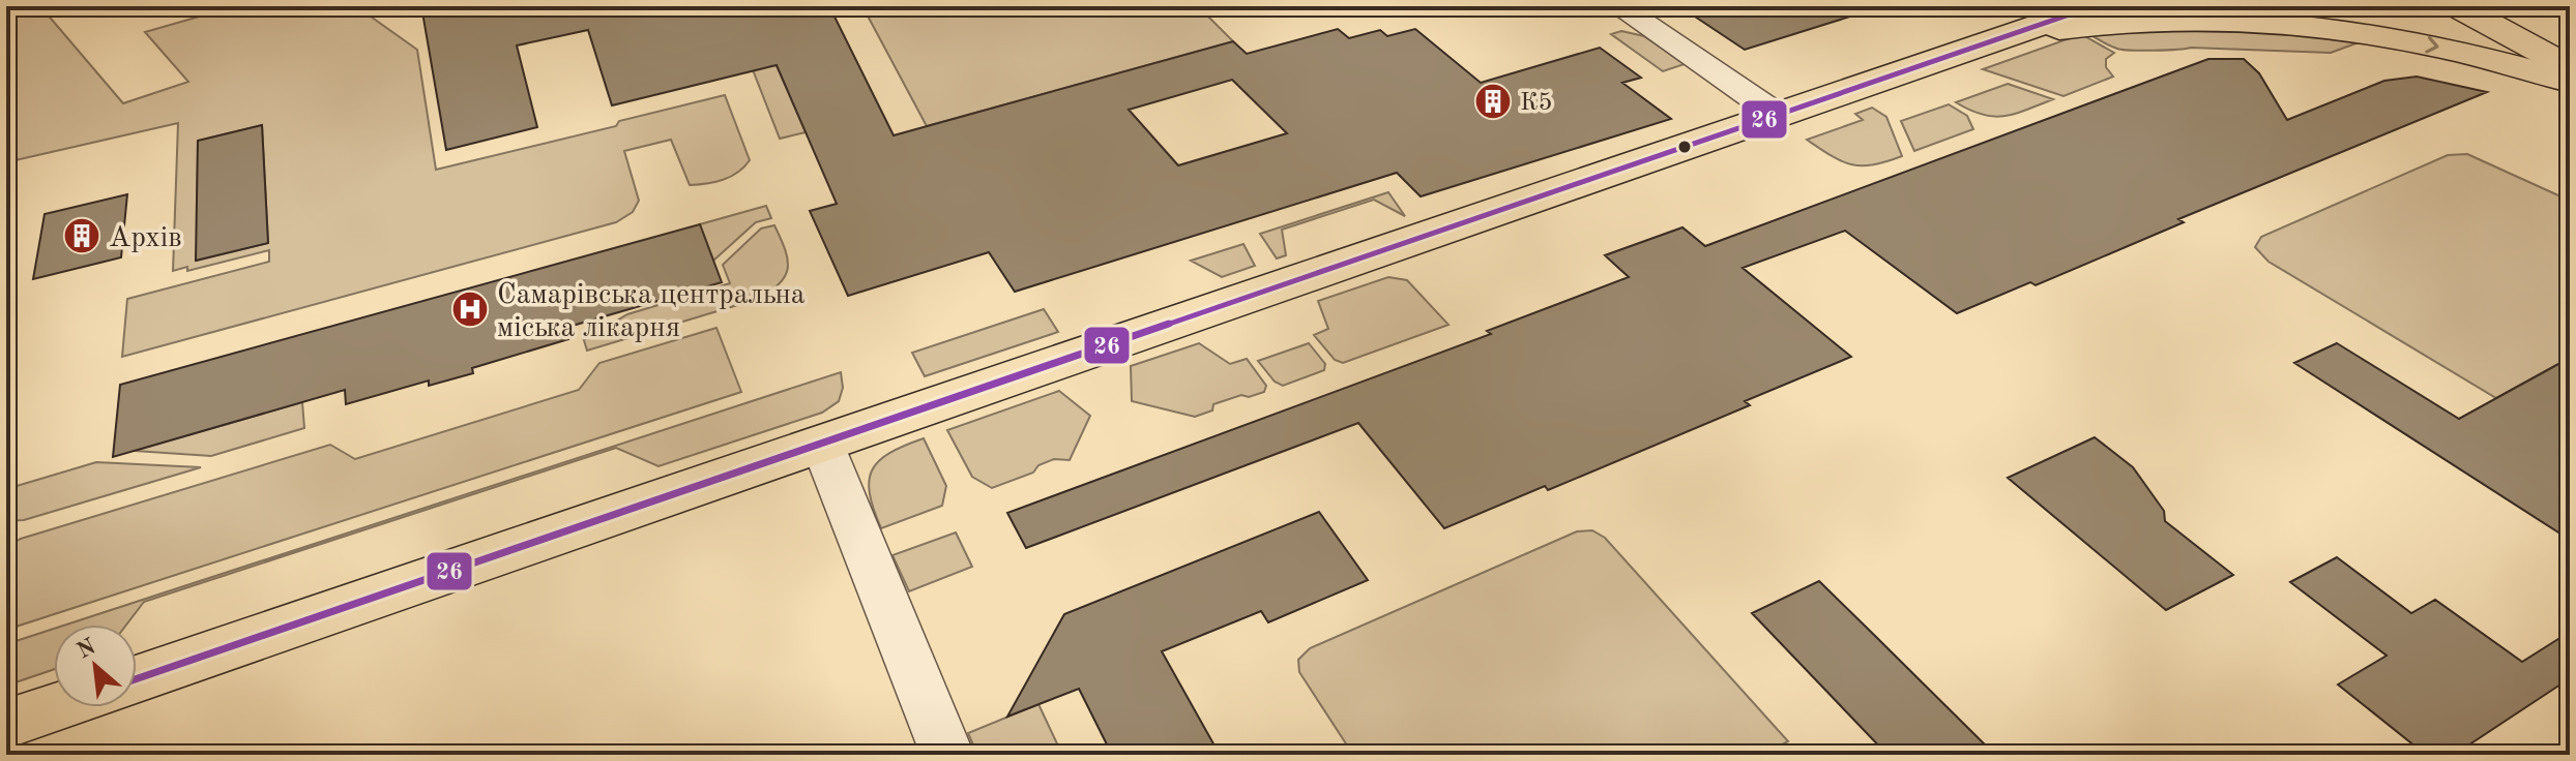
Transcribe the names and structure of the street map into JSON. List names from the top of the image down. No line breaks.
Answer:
{"places":{"building":["К5","Архів"],"hospital":["Самарівська центральна міська лікарня"]},"lines":["transit line 26"],"north":"top left"}
